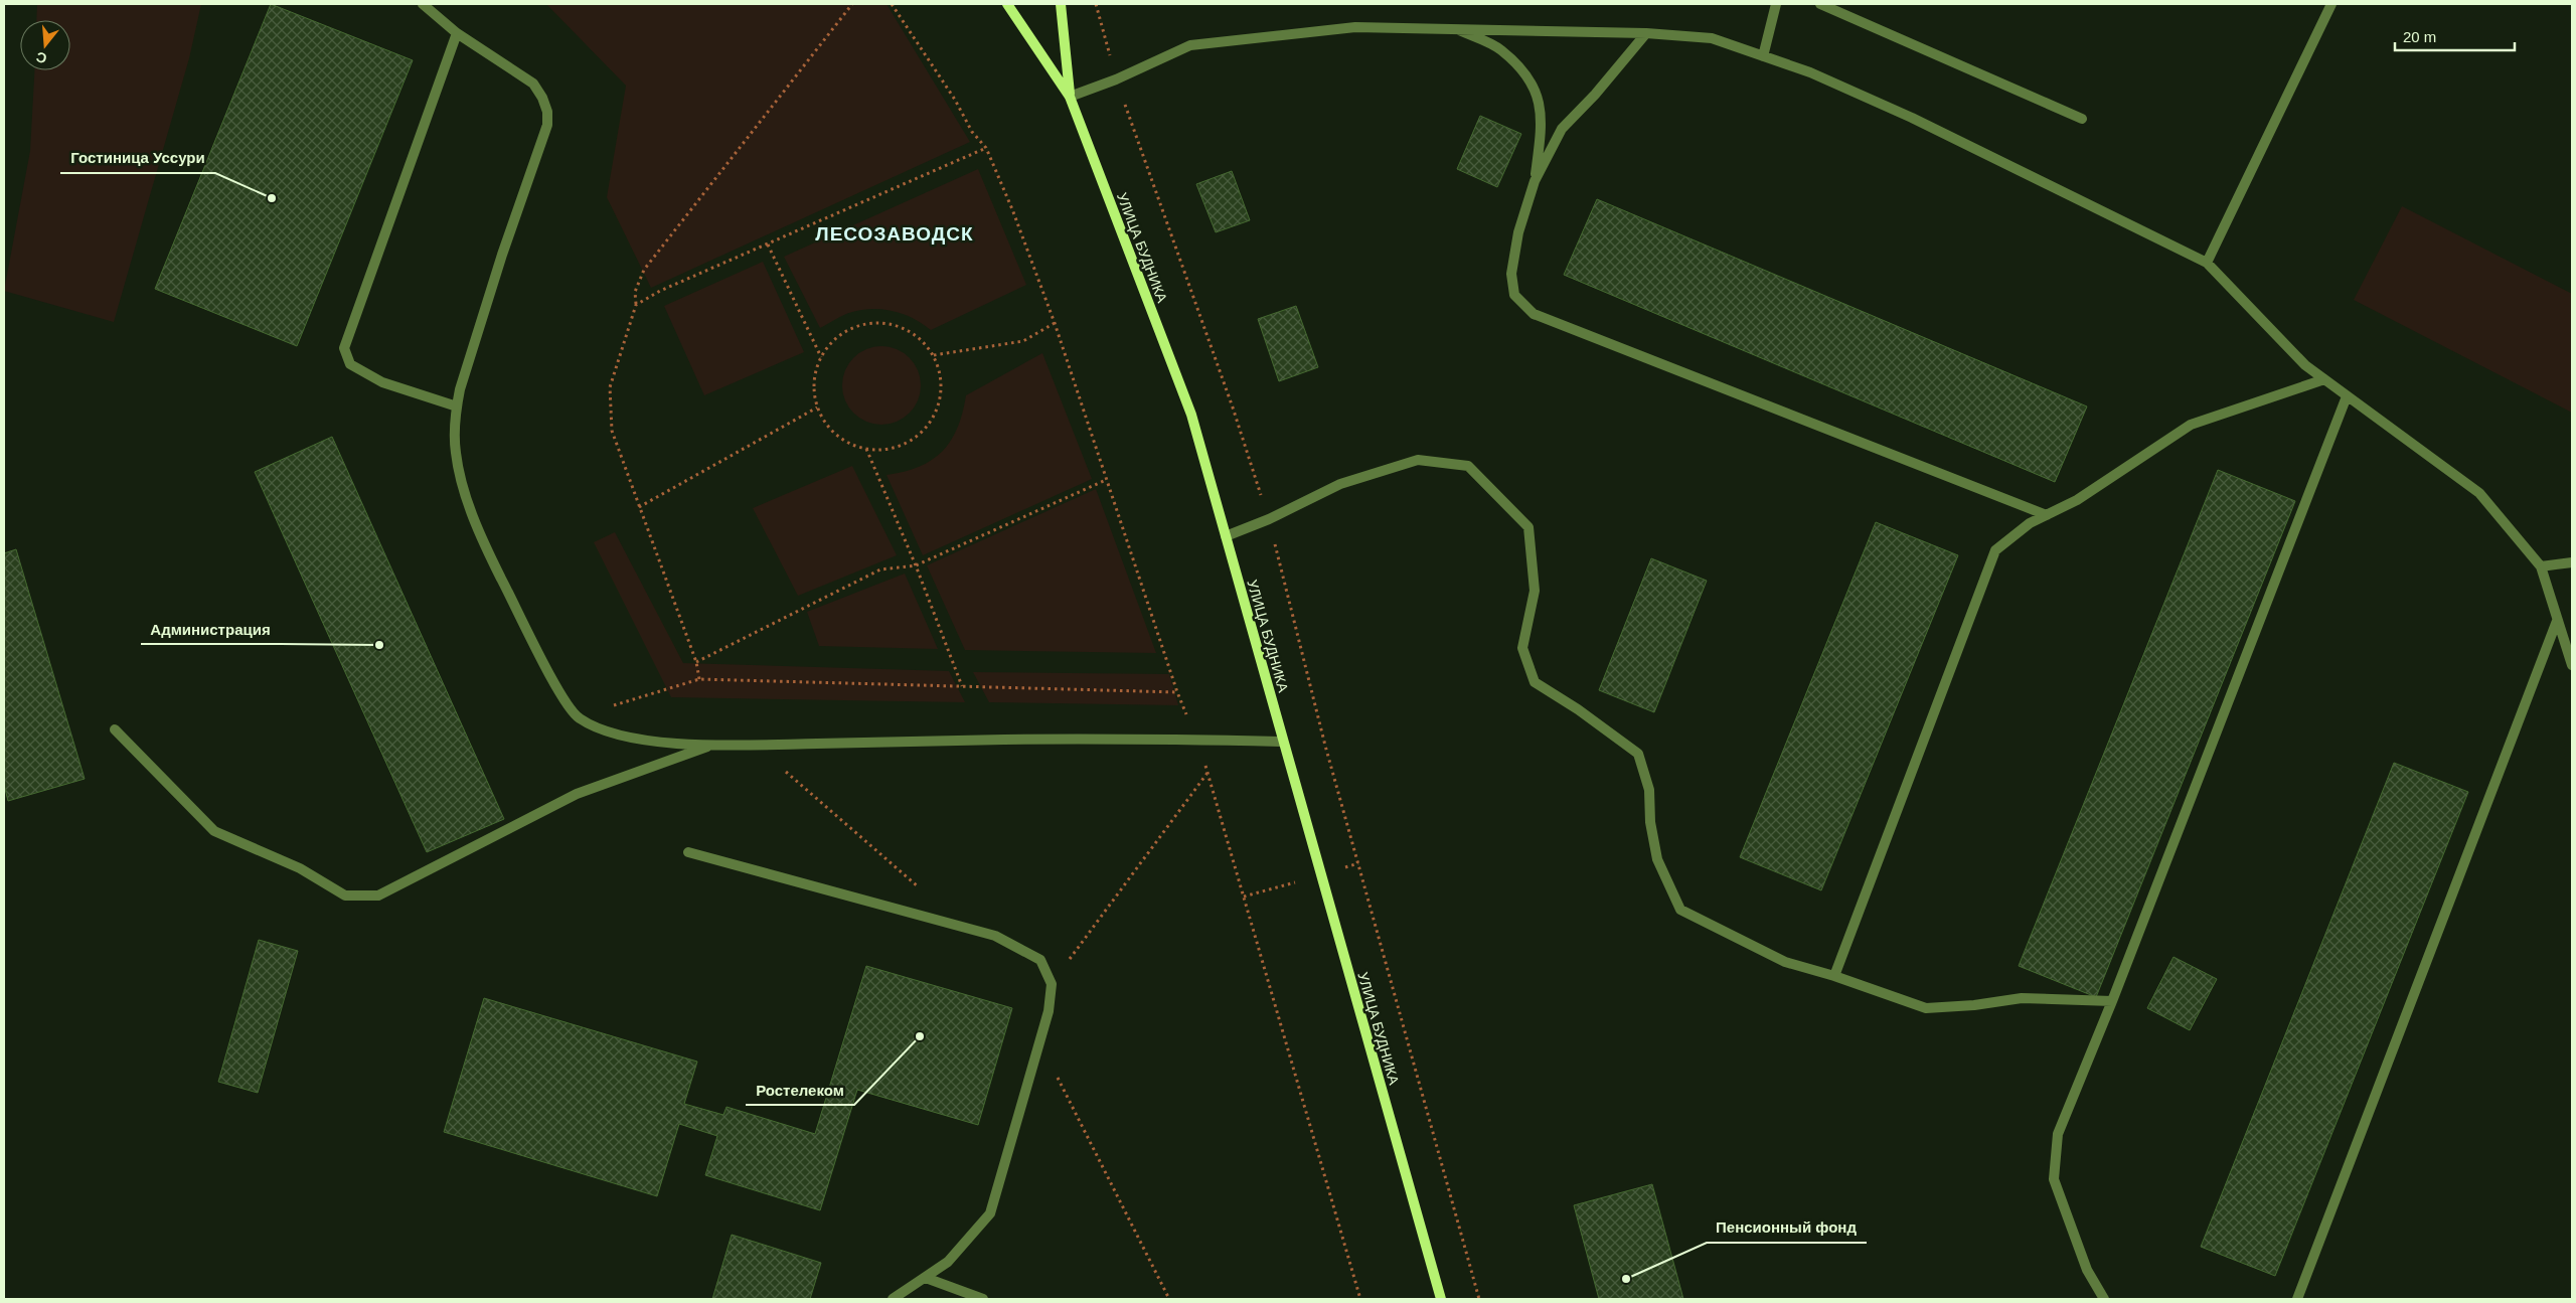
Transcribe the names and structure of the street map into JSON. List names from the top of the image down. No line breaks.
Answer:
{"streets":{"main road":["УЛИЦА БУДНИКА"]},"districts":["ЛЕСОЗАВОДСК"],"places":["Гостиница Уссури","Администрация","Ростелеком","Пенсионный фонд"],"scale_bar":"20 m","north":"bottom"}
